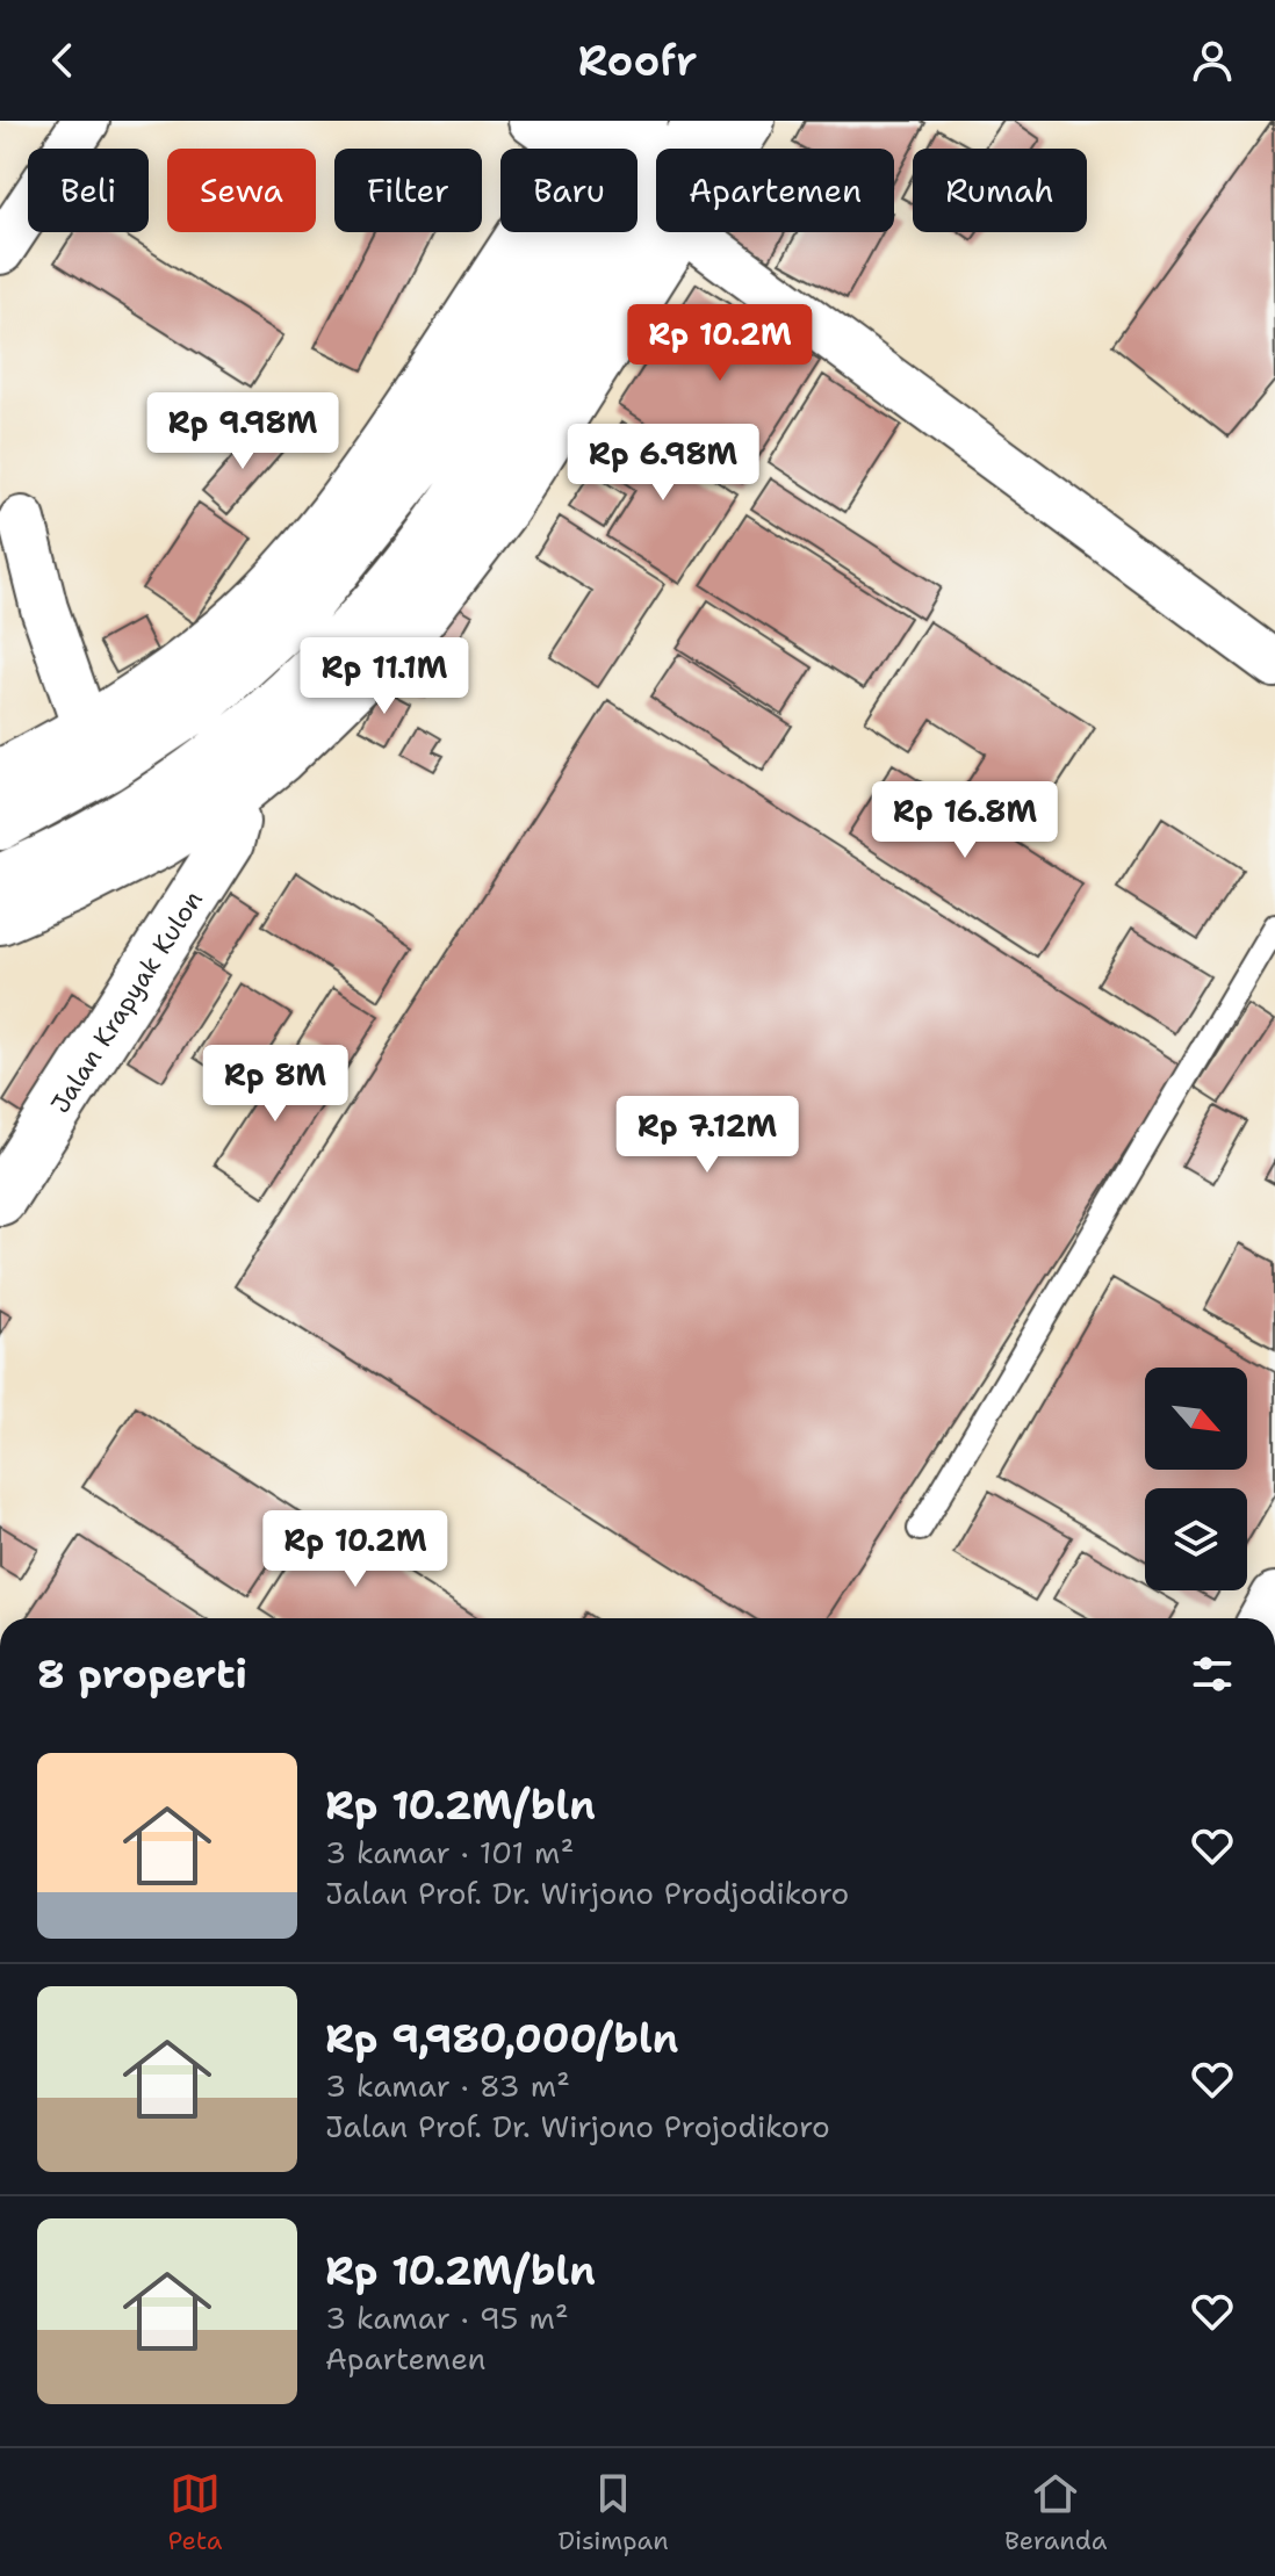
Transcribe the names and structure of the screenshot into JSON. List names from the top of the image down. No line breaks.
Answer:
{"streets":{"main road":["Jalan Krapyak Kulon"]},"north":"bottom right","page":{"header":"Roofr","chip":["Beli","Sewa","Filter","Baru","Apartemen","Rumah"],"price":["Rp 10.2M","Rp 9.98M","Rp 6.98M","Rp 11.1M","Rp 16.8M","Rp 8M","Rp 7.12M","Rp 10.2M"],"heading":"8 properti","list":[{"name":"Rp 10.2M/bln","note":"3 kamar · 101 m² · Jalan Prof. Dr. Wirjono Prodjodikoro"},{"name":"Rp 9,980,000/bln","note":"3 kamar · 83 m² · Jalan Prof. Dr. Wirjono Projodikoro"},{"name":"Rp 10.2M/bln","note":"3 kamar · 95 m² · Apartemen"}],"tabs":["Peta","Disimpan","Beranda"]}}
